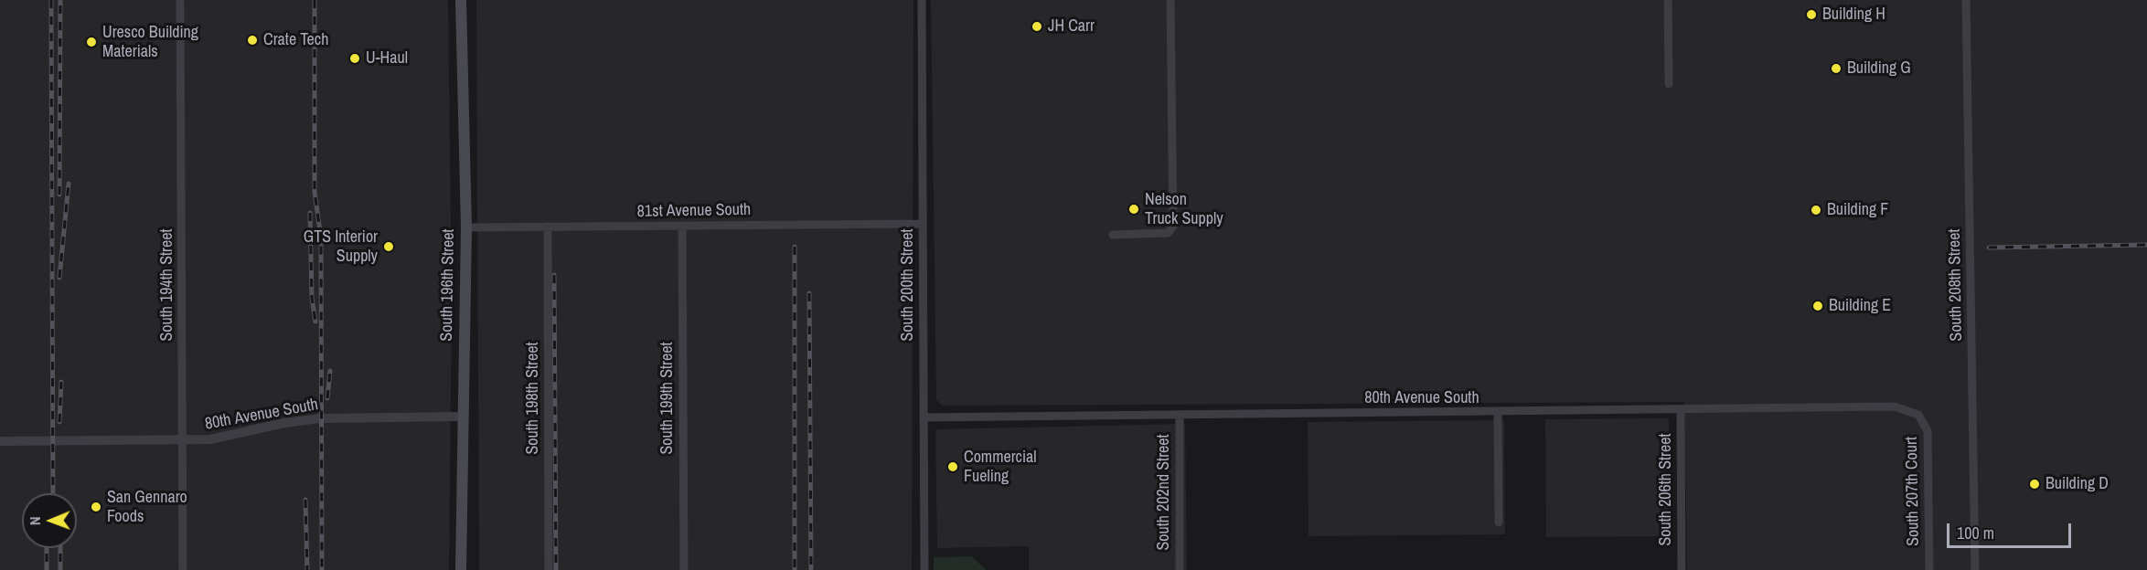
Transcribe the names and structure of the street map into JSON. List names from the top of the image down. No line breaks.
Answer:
{"streets":{"main road":["South 196th Street"],"street":["81st Avenue South","South 194th Street","South 200th Street","South 208th Street","South 198th Street","South 199th Street","80th Avenue South","South 206th Street","South 207th Court","South 202nd Street"]},"crossings":[["81st Avenue South","South 196th Street"],["81st Avenue South","South 200th Street"],["81st Avenue South","South 198th Street"],["81st Avenue South","South 199th Street"],["South 194th Street","80th Avenue South"],["South 196th Street","80th Avenue South"],["South 200th Street","80th Avenue South"],["80th Avenue South","South 206th Street"],["80th Avenue South","South 207th Court"],["80th Avenue South","South 202nd Street"]],"places":["Building H","JH Carr","Crate Tech","Uresco Building Materials","U-Haul","Building G","Nelson Truck Supply","Building F","GTS Interior Supply","Building E","Commercial Fueling","Building D","San Gennaro Foods"],"scale_bar":"100 m","north":"left"}
